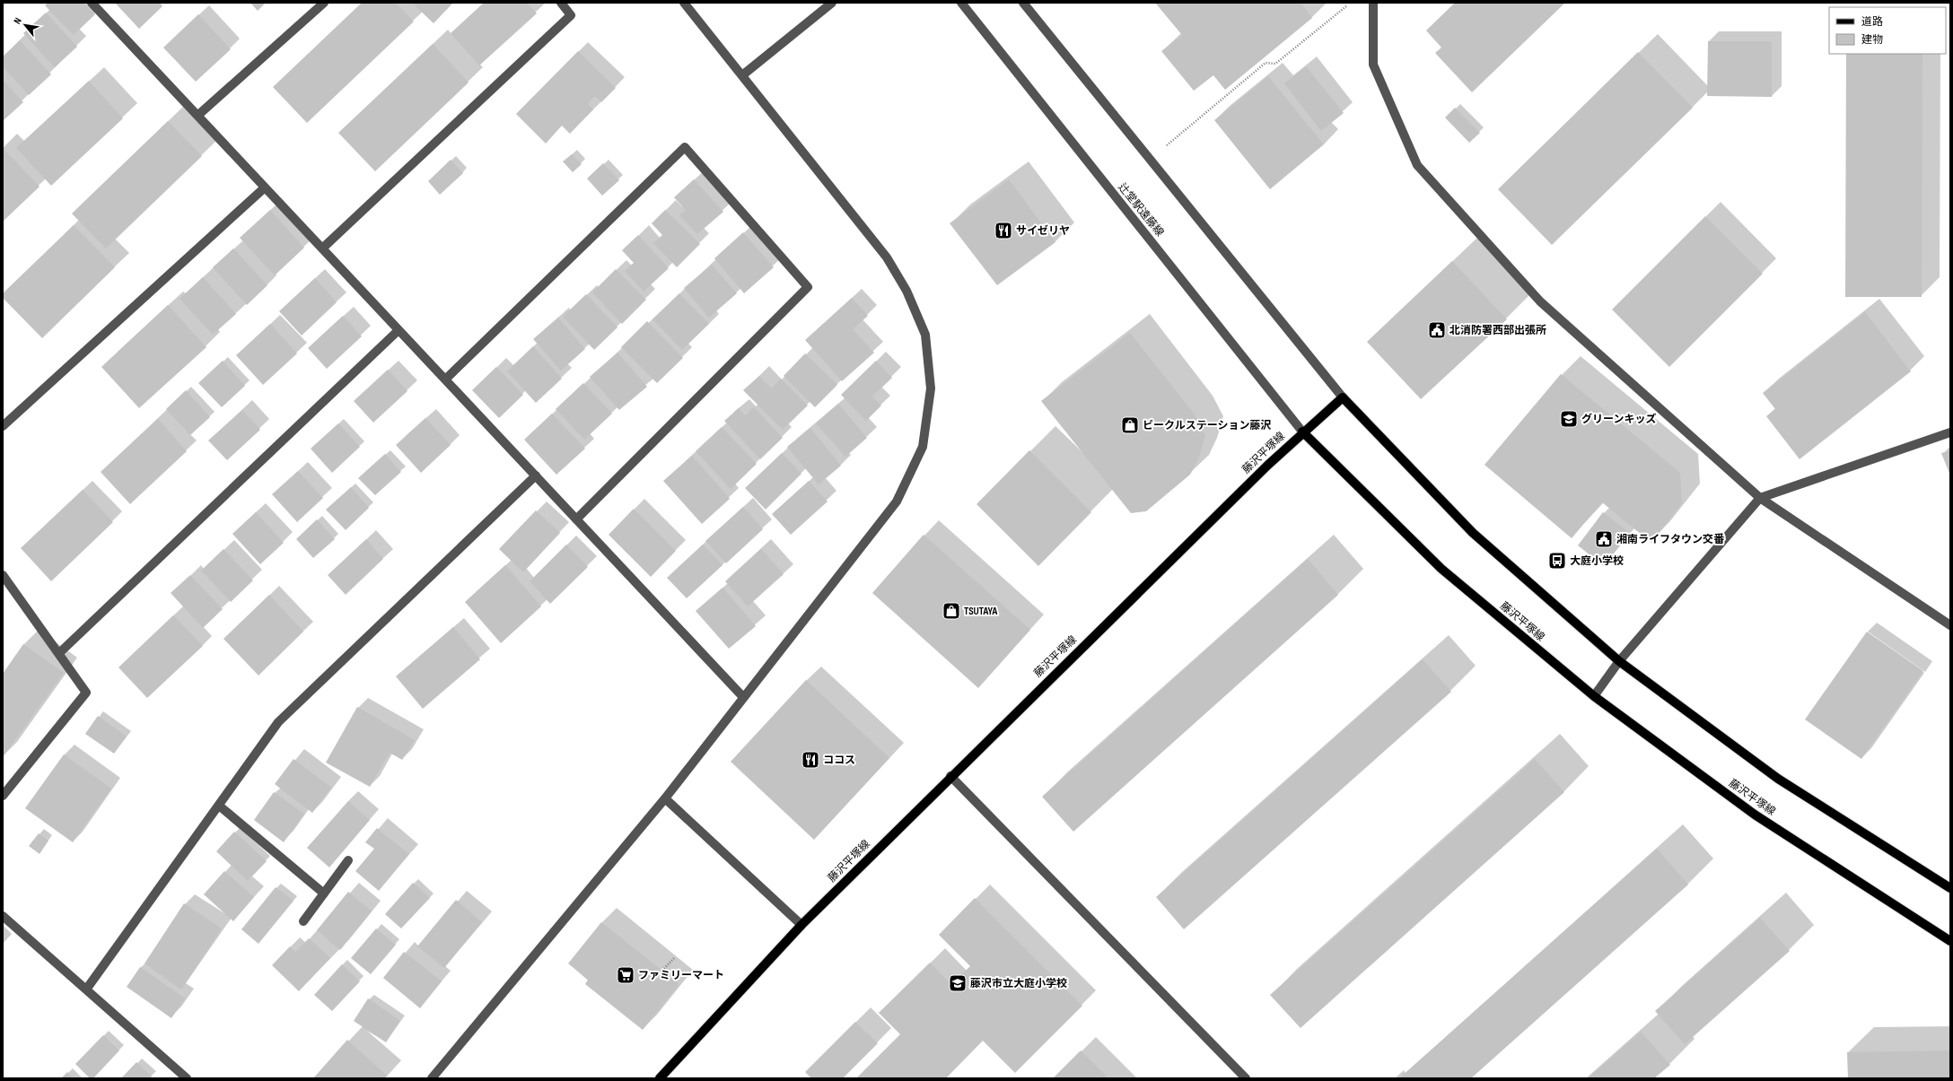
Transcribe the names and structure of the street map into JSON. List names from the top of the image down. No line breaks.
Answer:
{"streets":{"main road":["藤沢平塚線"],"street":["辻堂駅遠藤線"]},"crossings":[["辻堂駅遠藤線","藤沢平塚線"]],"places":{"restaurant":["サイゼリヤ","ココス"],"public building":["北消防署西部出張所","湘南ライフタウン交番"],"school or university":["グリーンキッズ","藤沢市立大庭小学校"],"shop":["ビークルステーション藤沢","TSUTAYA"],"bus stop":["大庭小学校"],"supermarket":["ファミリーマート"]},"legend":["道路","建物"],"north":"top left"}
